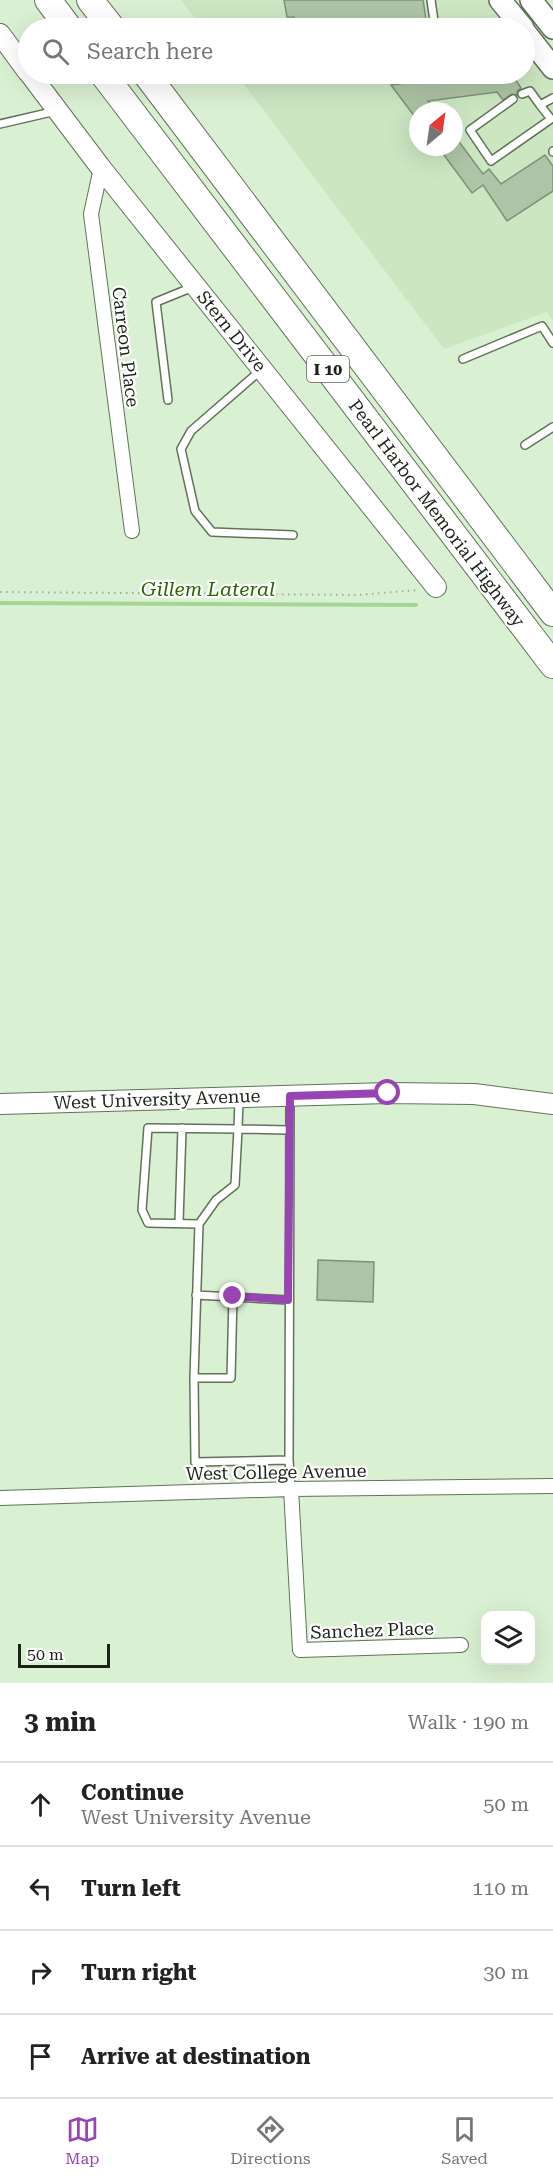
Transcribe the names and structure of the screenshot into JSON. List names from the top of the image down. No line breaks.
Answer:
{"streets":{"highway":["I 10","Pearl Harbor Memorial Highway"],"street":["Stern Drive","Carreon Place","West University Avenue","West College Avenue","Sanchez Place"]},"crossings":[["Stern Drive","Carreon Place"],["West College Avenue","Sanchez Place"]],"water":["Gillem Lateral"],"scale_bar":"50 m","north":"top right","page":{"search":"Search here","scale":"50 m","heading":["3 min","Walk · 190 m"],"list":[["Continue","West University Avenue","50 m"],["Turn left","110 m"],["Turn right","30 m"],"Arrive at destination"],"nav":["Map","Directions","Saved"]}}
